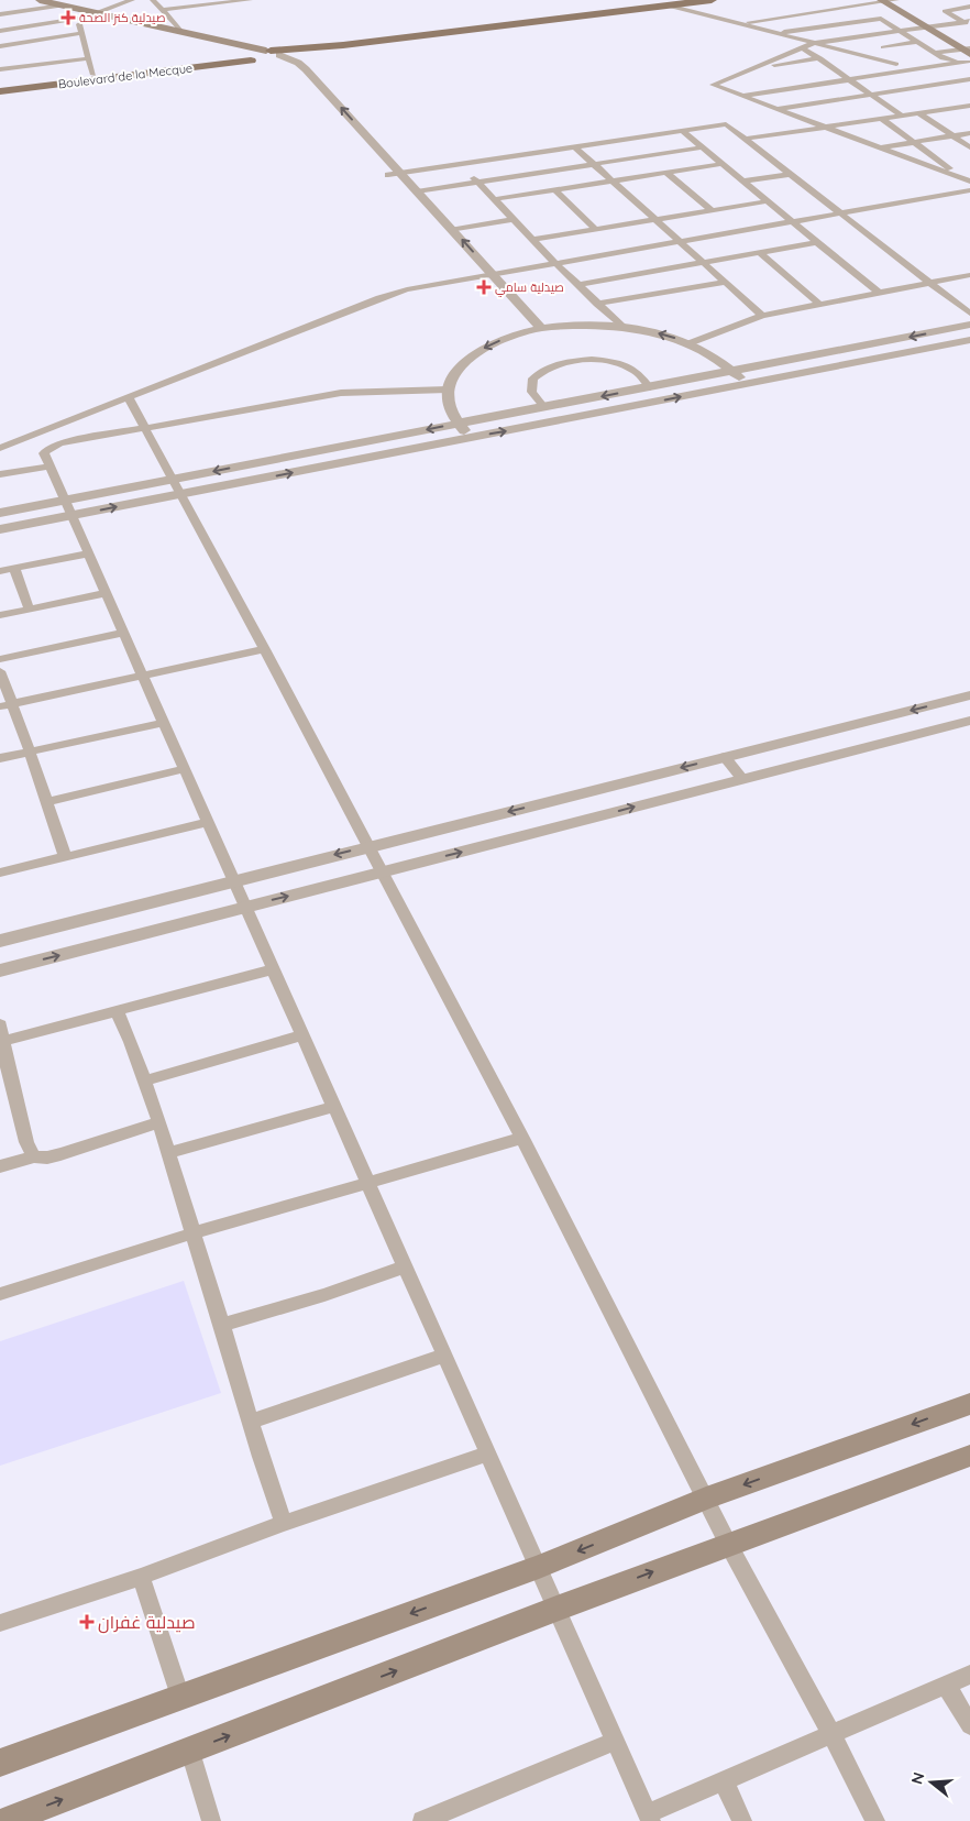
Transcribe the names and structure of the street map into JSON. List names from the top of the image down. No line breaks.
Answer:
{"streets":{"main road":["Boulevard de la Mecque"]},"places":{"health":["صيدلية كنز الصحة","صيدلية سامي","صيدلية غفران"]},"north":"left"}
